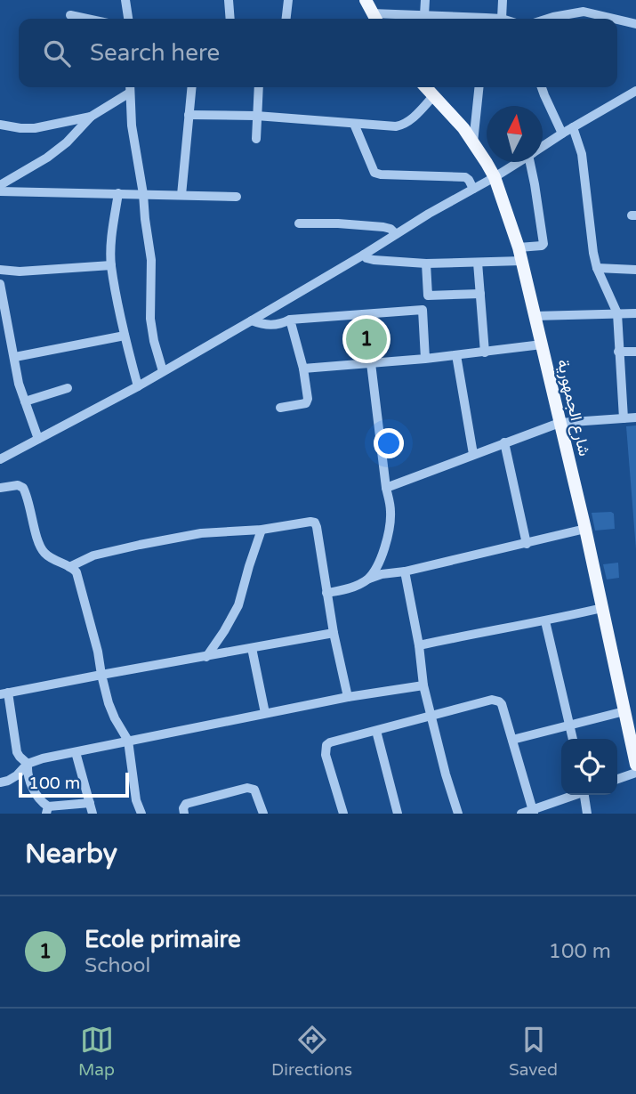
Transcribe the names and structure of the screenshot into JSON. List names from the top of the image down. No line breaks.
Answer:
{"streets":{"main road":["شارع الجمهورية"]},"scale_bar":"100 m","north":"top","page":{"search":"Search here","pins":"1","scale":"100 m","heading":"Nearby","list":[{"mark":"1","name":"Ecole primaire","note":"School","value":"100 m"}],"nav":["Map","Directions","Saved"]}}
